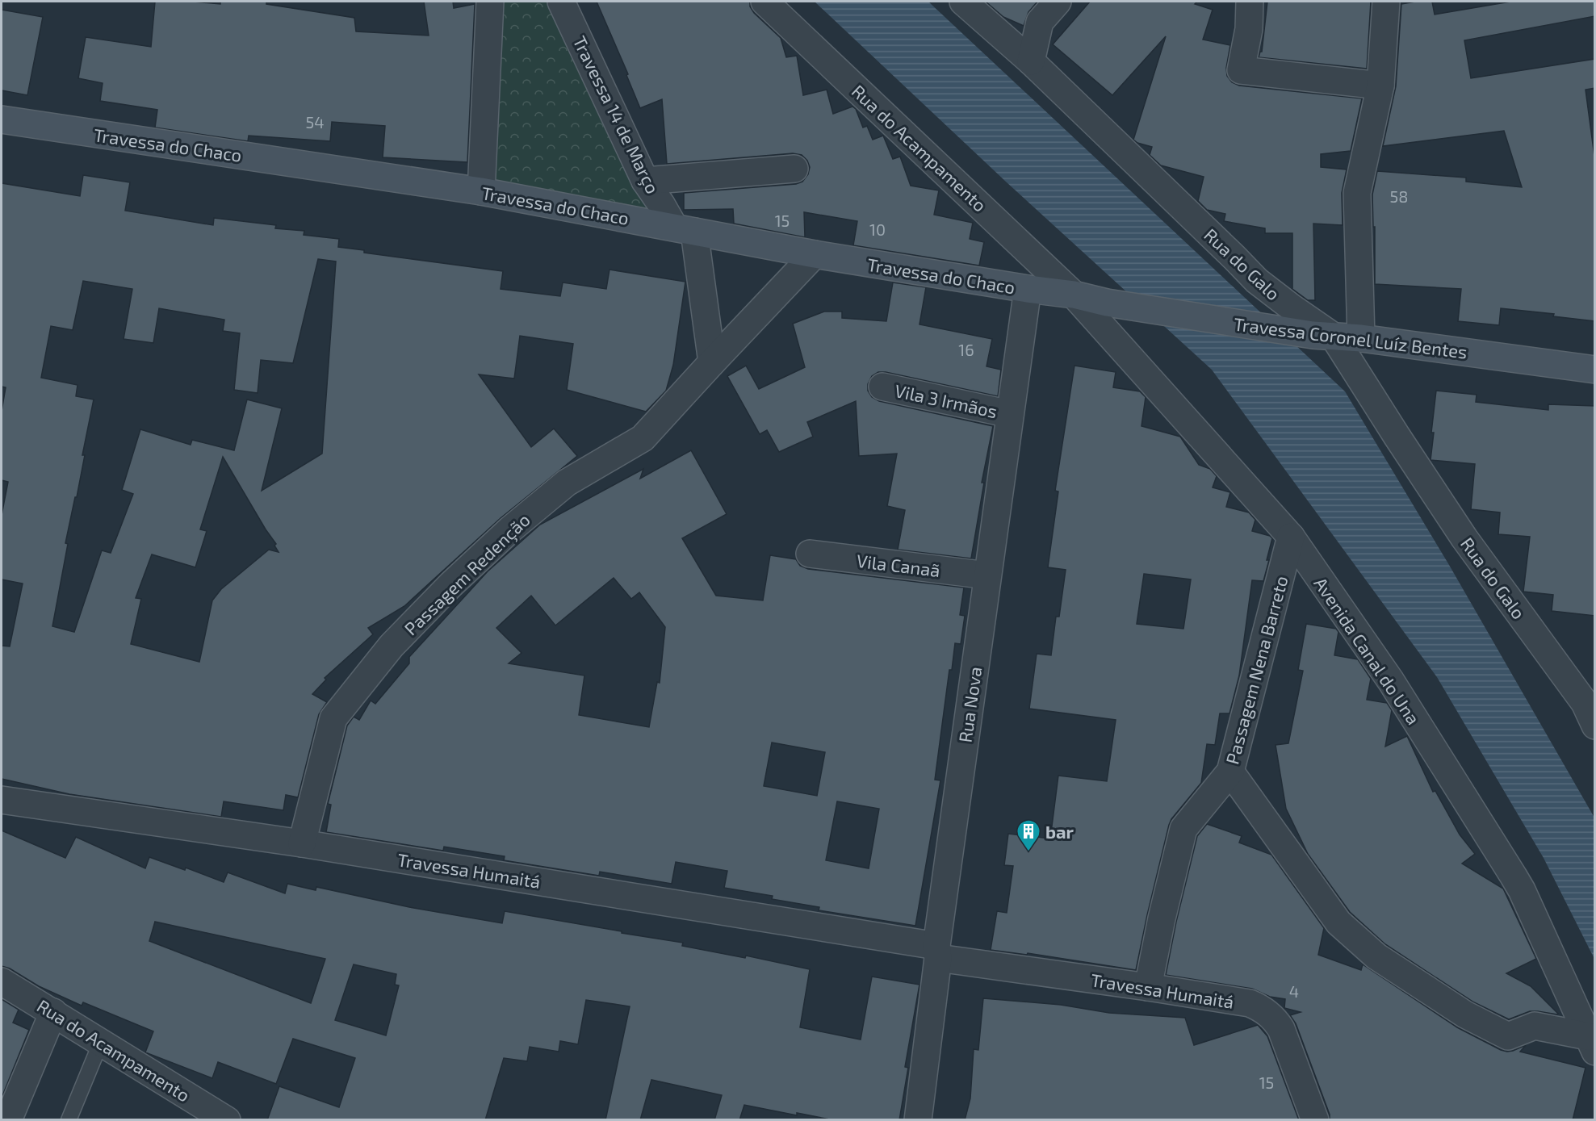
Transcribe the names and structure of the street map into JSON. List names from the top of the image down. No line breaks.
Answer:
{"streets":{"street":["Travessa 14 de Março","Travessa do Chaco","Rua do Acampamento","Rua do Galo","Travessa Coronel Luíz Bentes","Vila 3 Irmãos","Vila Canaã","Passagem Redenção","Avenida Canal do Una","Passagem Nena Barreto","Rua Nova","Travessa Humaitá"]},"crossings":[["Travessa 14 de Março","Travessa do Chaco"],["Travessa do Chaco","Rua do Acampamento"],["Travessa do Chaco","Travessa Coronel Luíz Bentes"],["Travessa do Chaco","Passagem Redenção"],["Travessa do Chaco","Avenida Canal do Una"],["Travessa do Chaco","Rua Nova"],["Rua do Acampamento","Avenida Canal do Una"],["Rua do Galo","Travessa Coronel Luíz Bentes"],["Vila 3 Irmãos","Rua Nova"],["Vila Canaã","Rua Nova"],["Passagem Redenção","Travessa Humaitá"],["Avenida Canal do Una","Passagem Nena Barreto"],["Passagem Nena Barreto","Travessa Humaitá"],["Rua Nova","Travessa Humaitá"]],"places":{"building":["bar"]},"house_numbers":["54","58","15","10","16","4","15"]}
